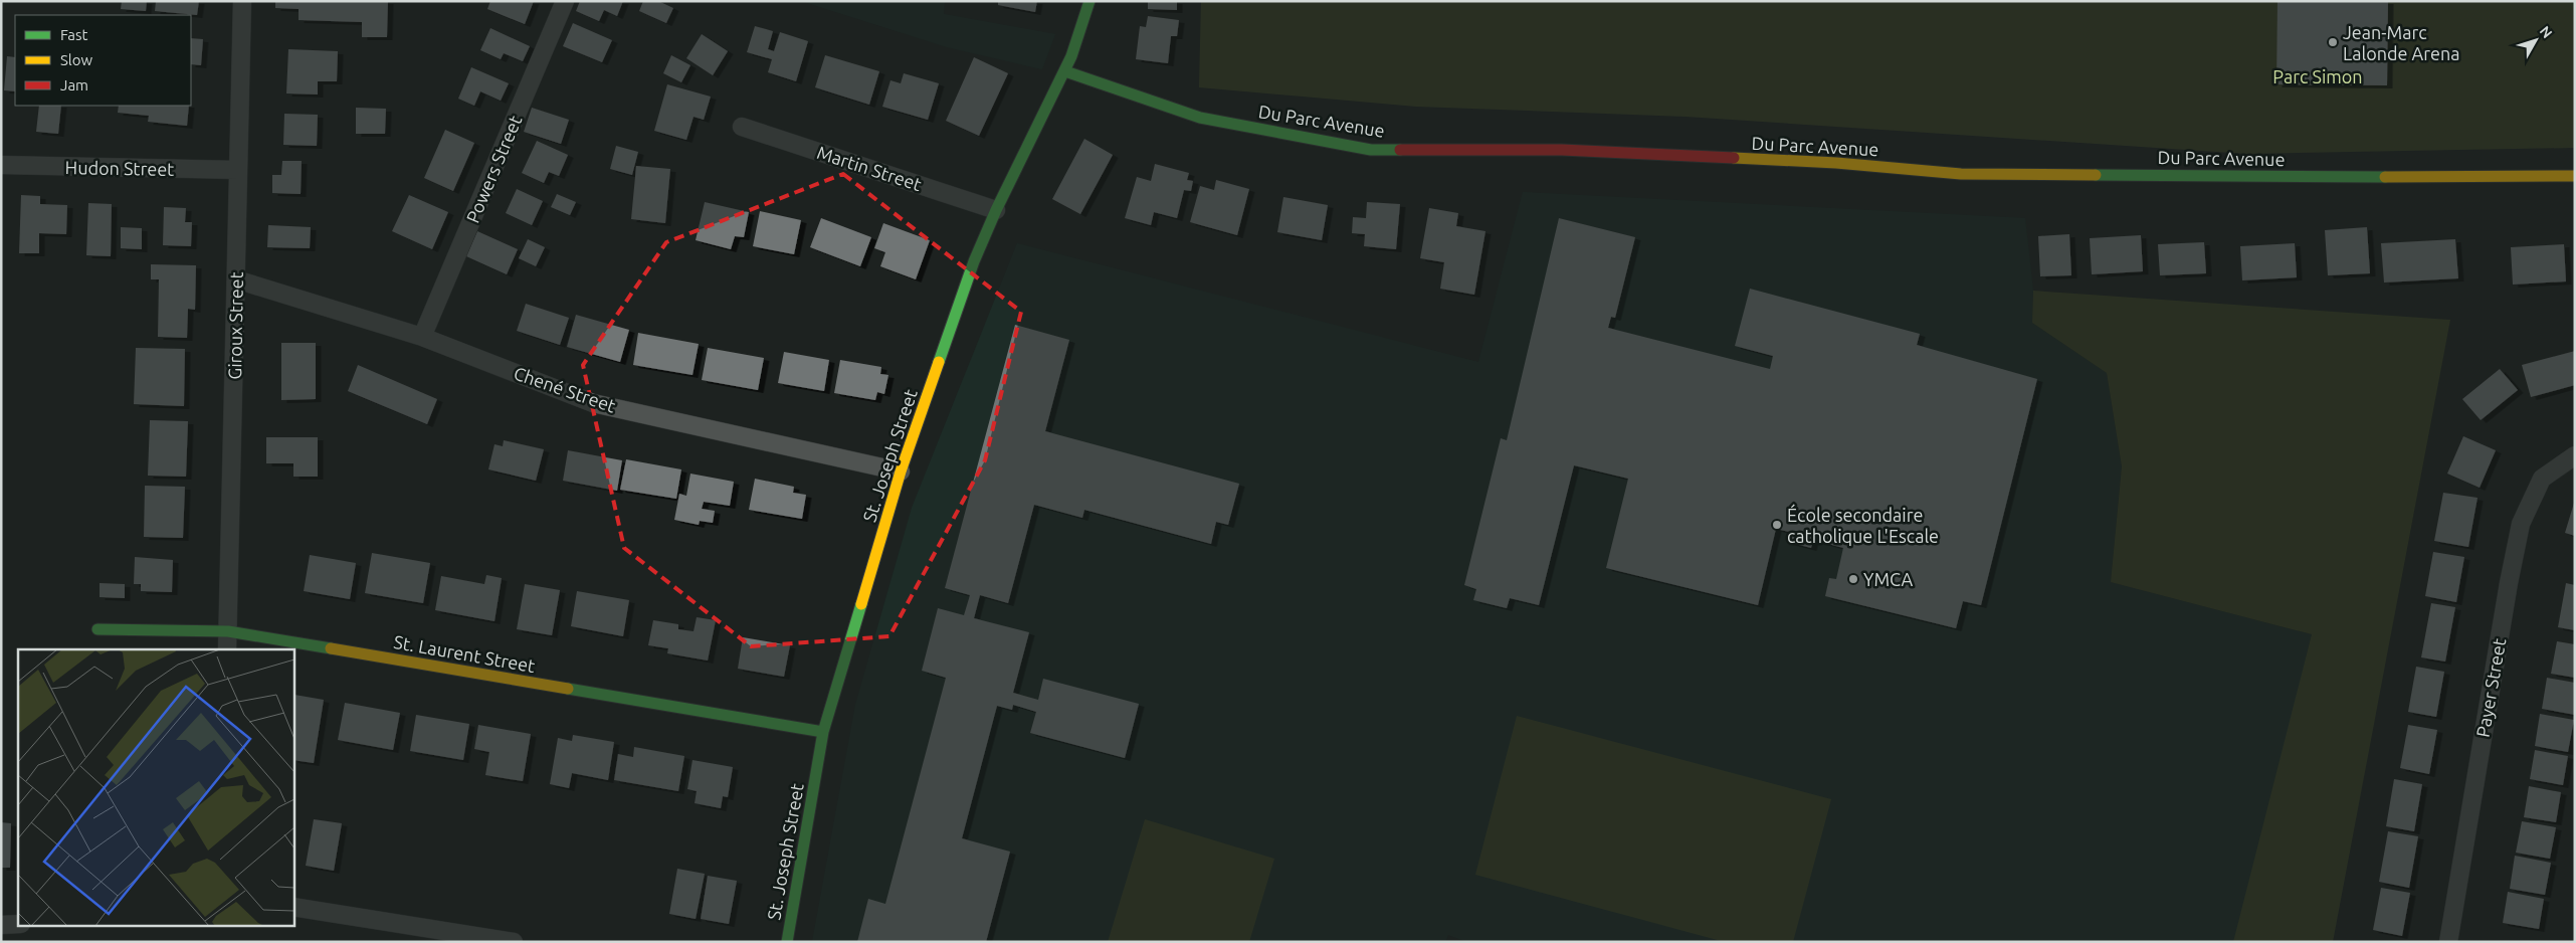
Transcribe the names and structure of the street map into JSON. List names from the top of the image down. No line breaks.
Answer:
{"streets":{"street":["Du Parc Avenue","Hudon Street","Martin Street","Powers Street","Giroux Street","Chené Street","St. Joseph Street","St. Laurent Street","Payer Street"]},"crossings":[["Du Parc Avenue","St. Joseph Street"],["Hudon Street","Giroux Street"],["Martin Street","St. Joseph Street"],["Powers Street","Chené Street"],["Giroux Street","Chené Street"],["Giroux Street","St. Laurent Street"],["Chené Street","St. Joseph Street"],["St. Joseph Street","St. Laurent Street"]],"parks":["Parc Simon"],"places":["Jean-Marc Lalonde Arena","École secondaire catholique L'Escale","YMCA"],"legend":["Fast","Slow","Jam"],"north":"top right"}
